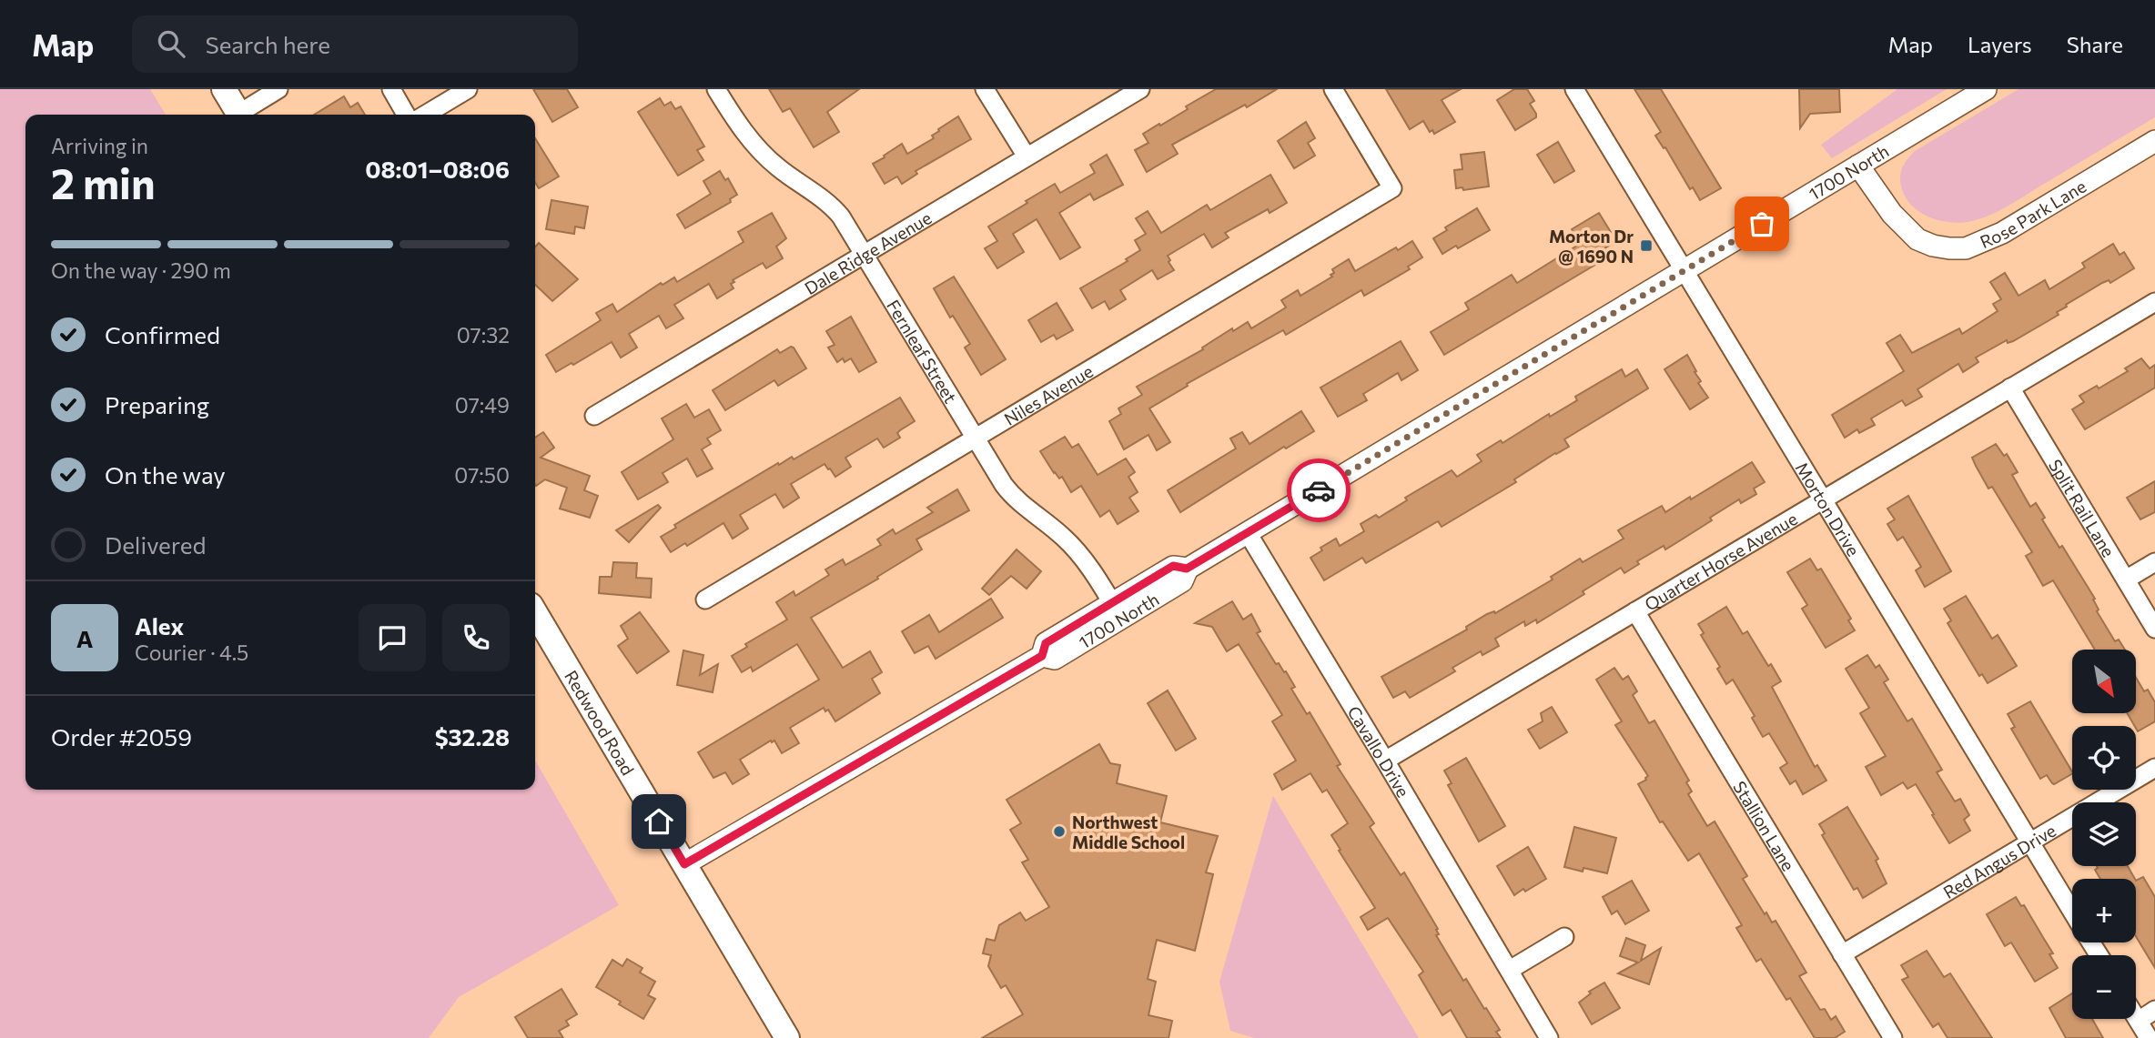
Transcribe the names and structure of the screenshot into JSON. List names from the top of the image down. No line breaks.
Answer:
{"streets":{"main road":["Redwood Road"],"street":["1700 North","Rose Park Lane","Dale Ridge Avenue","Fernleaf Street","Niles Avenue","Split Rail Lane","Morton Drive","Quarter Horse Avenue","Cavallo Drive","Stallion Lane","Red Angus Drive"]},"crossings":[["1700 North","Rose Park Lane"],["1700 North","Fernleaf Street"],["1700 North","Morton Drive"],["1700 North","Redwood Road"],["1700 North","Cavallo Drive"],["Dale Ridge Avenue","Fernleaf Street"],["Fernleaf Street","Niles Avenue"],["Split Rail Lane","Quarter Horse Avenue"],["Morton Drive","Quarter Horse Avenue"],["Morton Drive","Red Angus Drive"],["Quarter Horse Avenue","Cavallo Drive"],["Quarter Horse Avenue","Stallion Lane"],["Stallion Lane","Red Angus Drive"]],"places":{"transit":["Morton Dr @ 1690 N"],"other":["Northwest Middle School"]},"north":"bottom right","page":{"header":"Map","search":"Search here","nav":["Map","Layers","Share"],"heading":["2 min","Arriving in","08:01–08:06"],"panel":["Alex","Courier · 4.5","Order #2059","$32.28"],"bar":"On the way · 290 m","list":[["Confirmed","07:32"],["Preparing","07:49"],["On the way","07:50"],"Delivered"],"round":"A","map_buttons":["+","−"]}}
